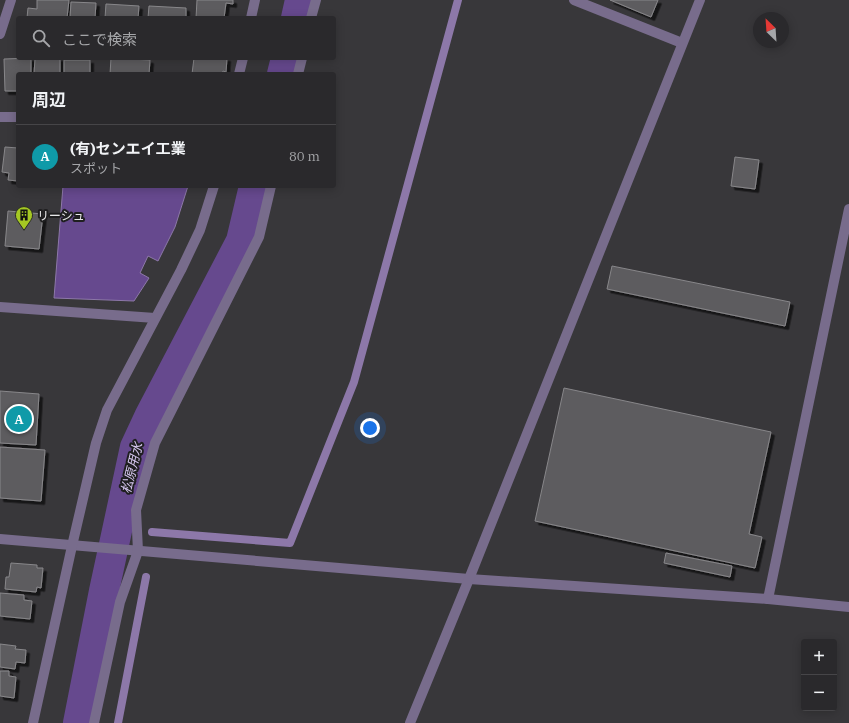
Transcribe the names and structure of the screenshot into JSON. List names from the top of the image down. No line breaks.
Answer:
{"water":["松原用水"],"places":{"building":["リーシュ"]},"north":"top left","page":{"search":"ここで検索","heading":"周辺","list":[{"mark":"A","name":"(有)センエイ工業","note":"スポット","value":"80 m"}],"pins":"A","map_buttons":["+","−"]}}
